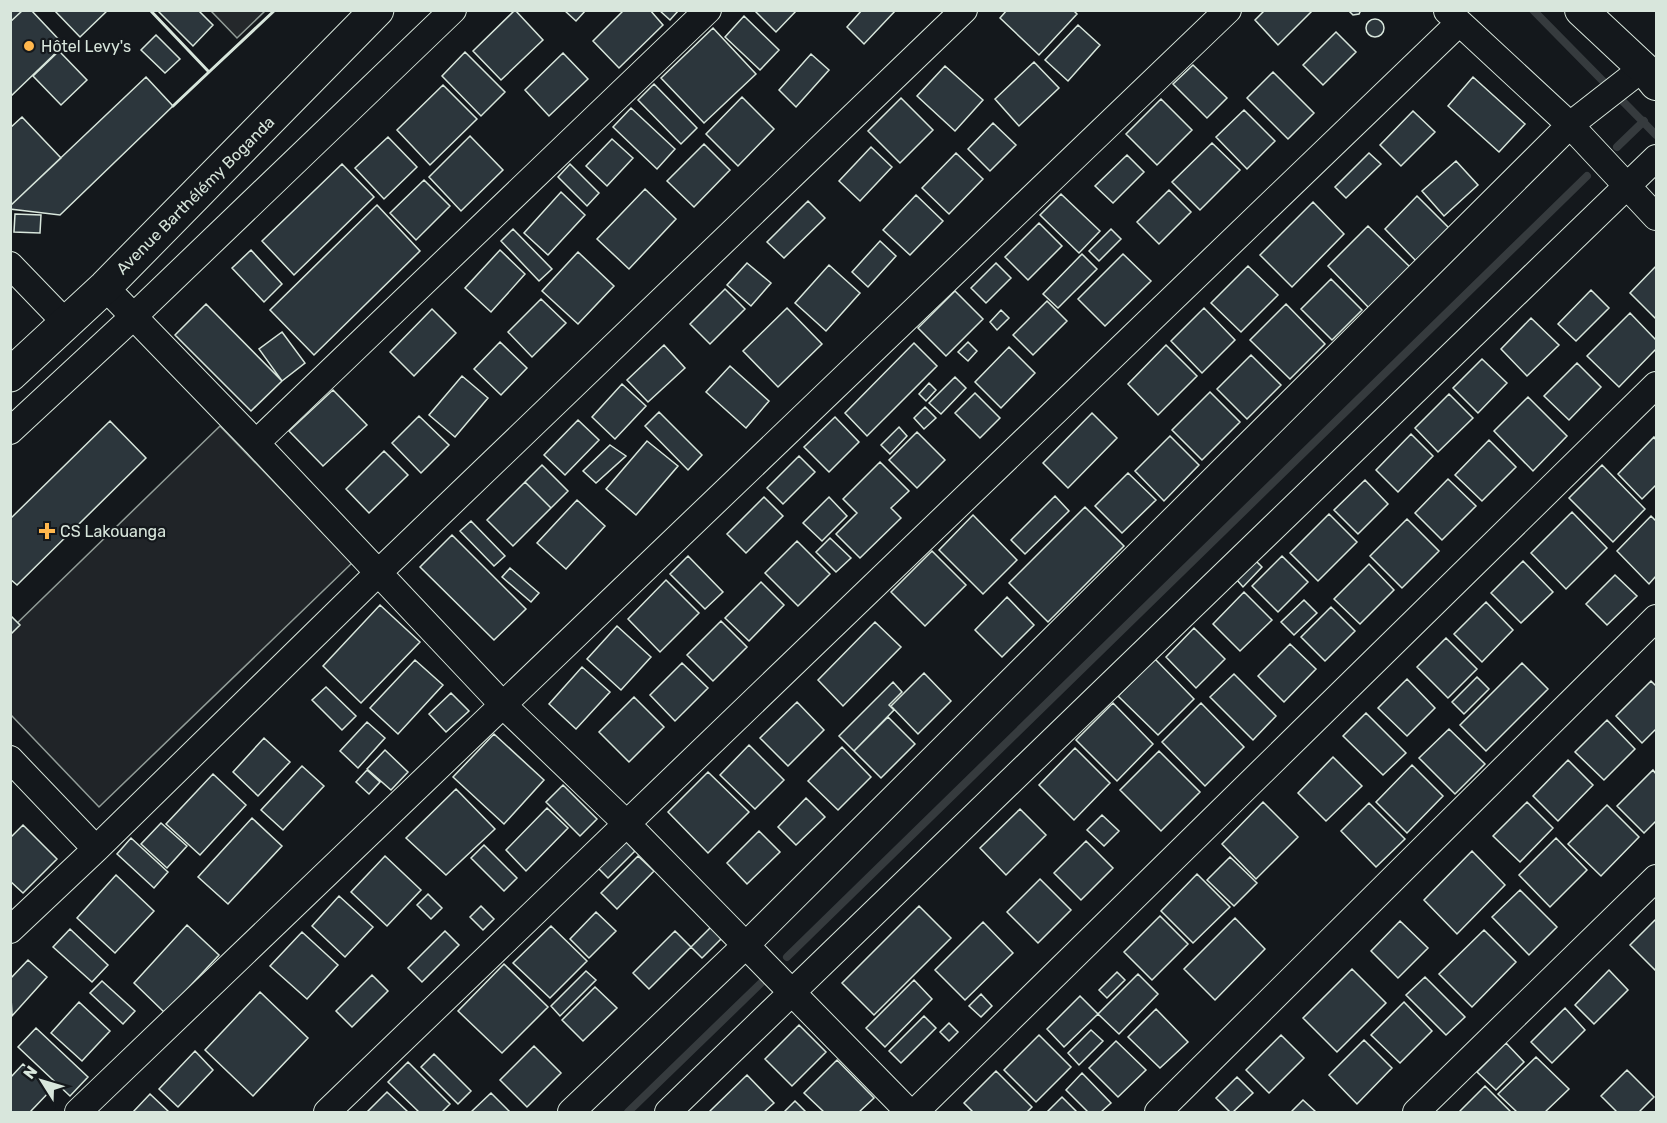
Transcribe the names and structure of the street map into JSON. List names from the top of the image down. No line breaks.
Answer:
{"streets":{"main road":["Avenue Barthélémy Boganda"]},"places":{"other":["Hôtel Levy's"],"health":["CS Lakouanga"]},"north":"top left"}
